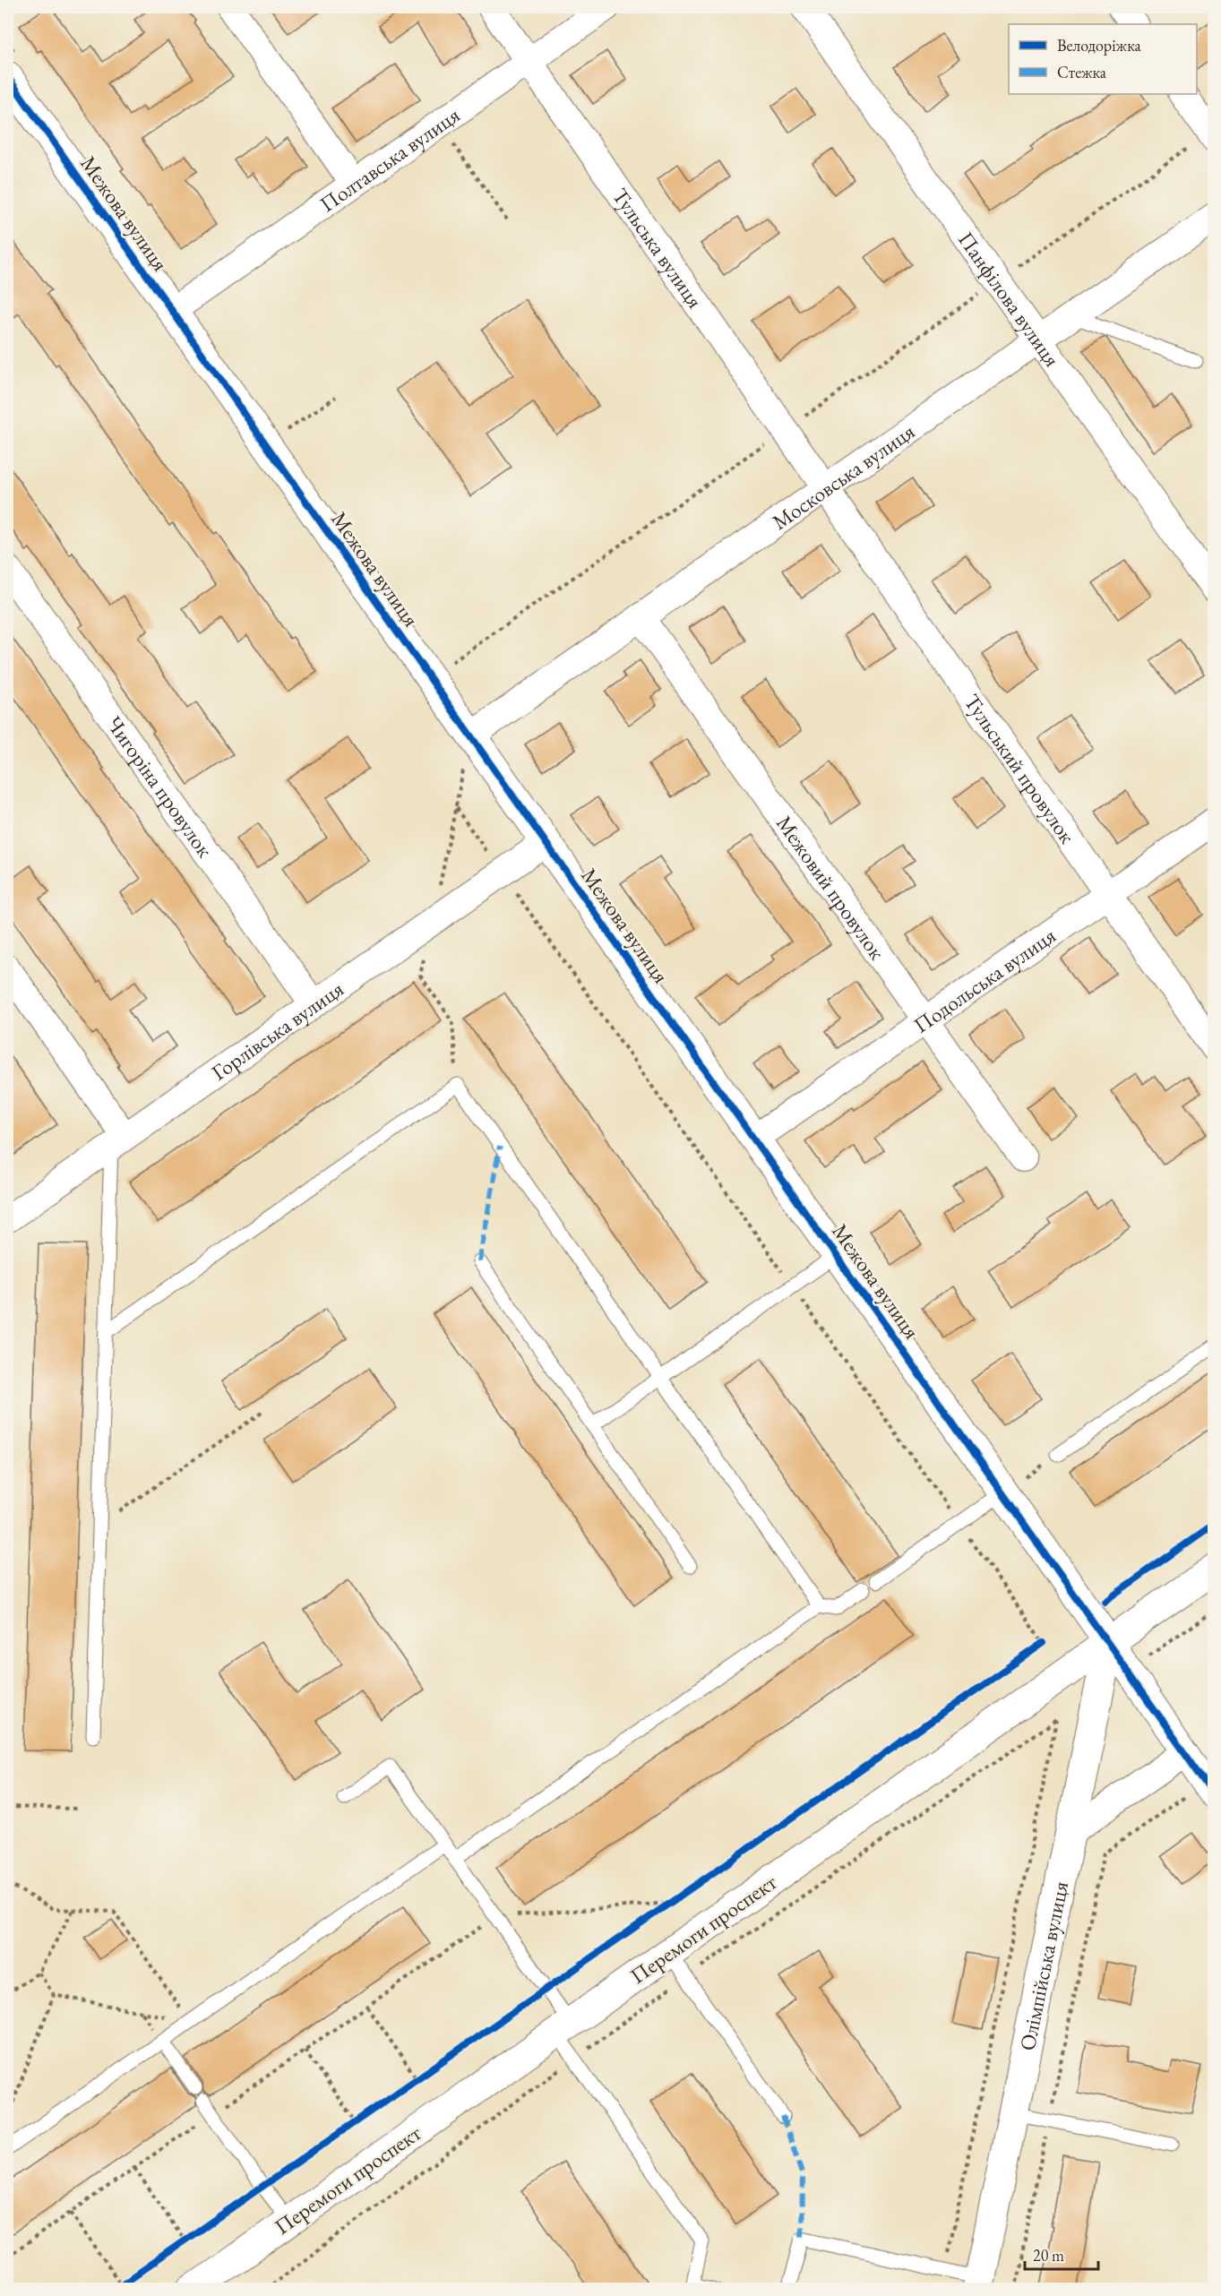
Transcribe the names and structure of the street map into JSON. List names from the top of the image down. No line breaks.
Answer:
{"streets":{"street":["Полтавська вулиця","Межова вулиця","Тульська вулиця","Панфілова вулиця","Московська вулиця","Тульський провулок","Чигоріна провулок","Межовий провулок","Подольська вулиця","Горлівська вулиця","Перемоги проспект","Олімпійська вулиця"]},"crossings":[["Полтавська вулиця","Межова вулиця"],["Полтавська вулиця","Тульська вулиця"],["Межова вулиця","Московська вулиця"],["Межова вулиця","Подольська вулиця"],["Межова вулиця","Горлівська вулиця"],["Межова вулиця","Перемоги проспект"],["Межова вулиця","Олімпійська вулиця"],["Тульська вулиця","Московська вулиця"],["Тульська вулиця","Тульський провулок"],["Панфілова вулиця","Московська вулиця"],["Московська вулиця","Тульський провулок"],["Московська вулиця","Межовий провулок"],["Тульський провулок","Подольська вулиця"],["Чигоріна провулок","Горлівська вулиця"],["Межовий провулок","Подольська вулиця"],["Перемоги проспект","Олімпійська вулиця"]],"legend":["Велодоріжка","Стежка"],"scale_bar":"20 m"}
